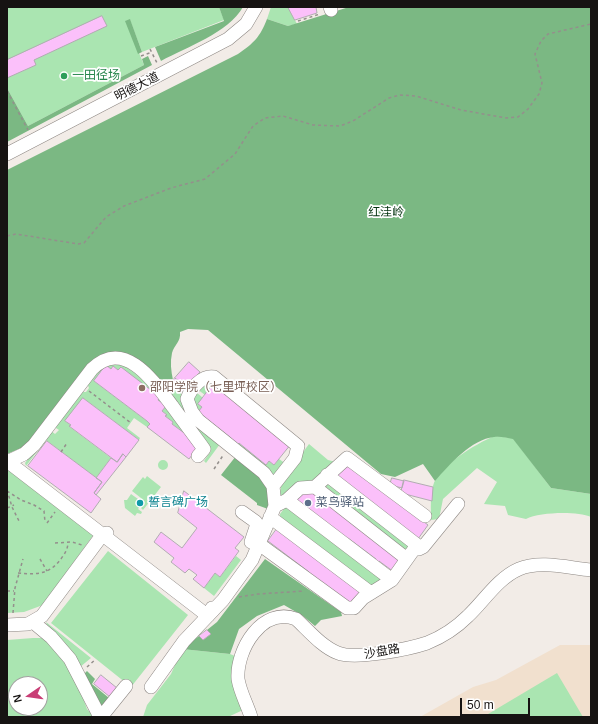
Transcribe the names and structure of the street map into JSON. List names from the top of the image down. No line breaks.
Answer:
{"streets":{"street":["明德大道","沙盘路"]},"parks":["红洼岭"],"places":["一田径场","邵阳学院（七里坪校区）","誓言碑广场","菜鸟驿站"],"scale_bar":"50 m","north":"left"}
